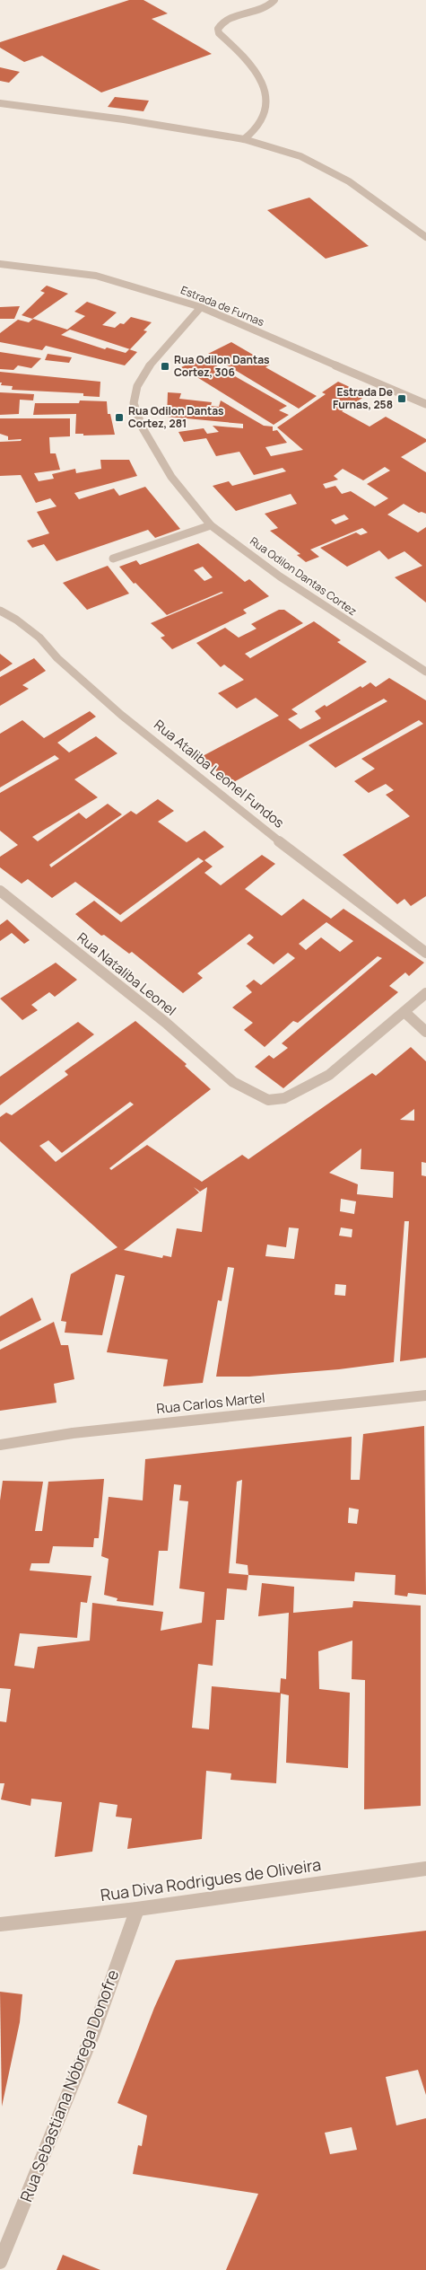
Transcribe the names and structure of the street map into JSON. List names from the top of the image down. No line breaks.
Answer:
{"streets":{"street":["Estrada de Furnas","Rua Odilon Dantas Cortez","Rua Ataliba Leonel Fundos","Rua Nataliba Leonel","Rua Carlos Martel","Rua Diva Rodrigues de Oliveira","Rua Sebastiana Nóbrega Donofre"]},"crossings":[["Estrada de Furnas","Rua Odilon Dantas Cortez"],["Rua Diva Rodrigues de Oliveira","Rua Sebastiana Nóbrega Donofre"]],"places":{"transit":["Rua Odilon Dantas Cortez, 306","Estrada De Furnas, 258","Rua Odilon Dantas Cortez, 281"]}}
